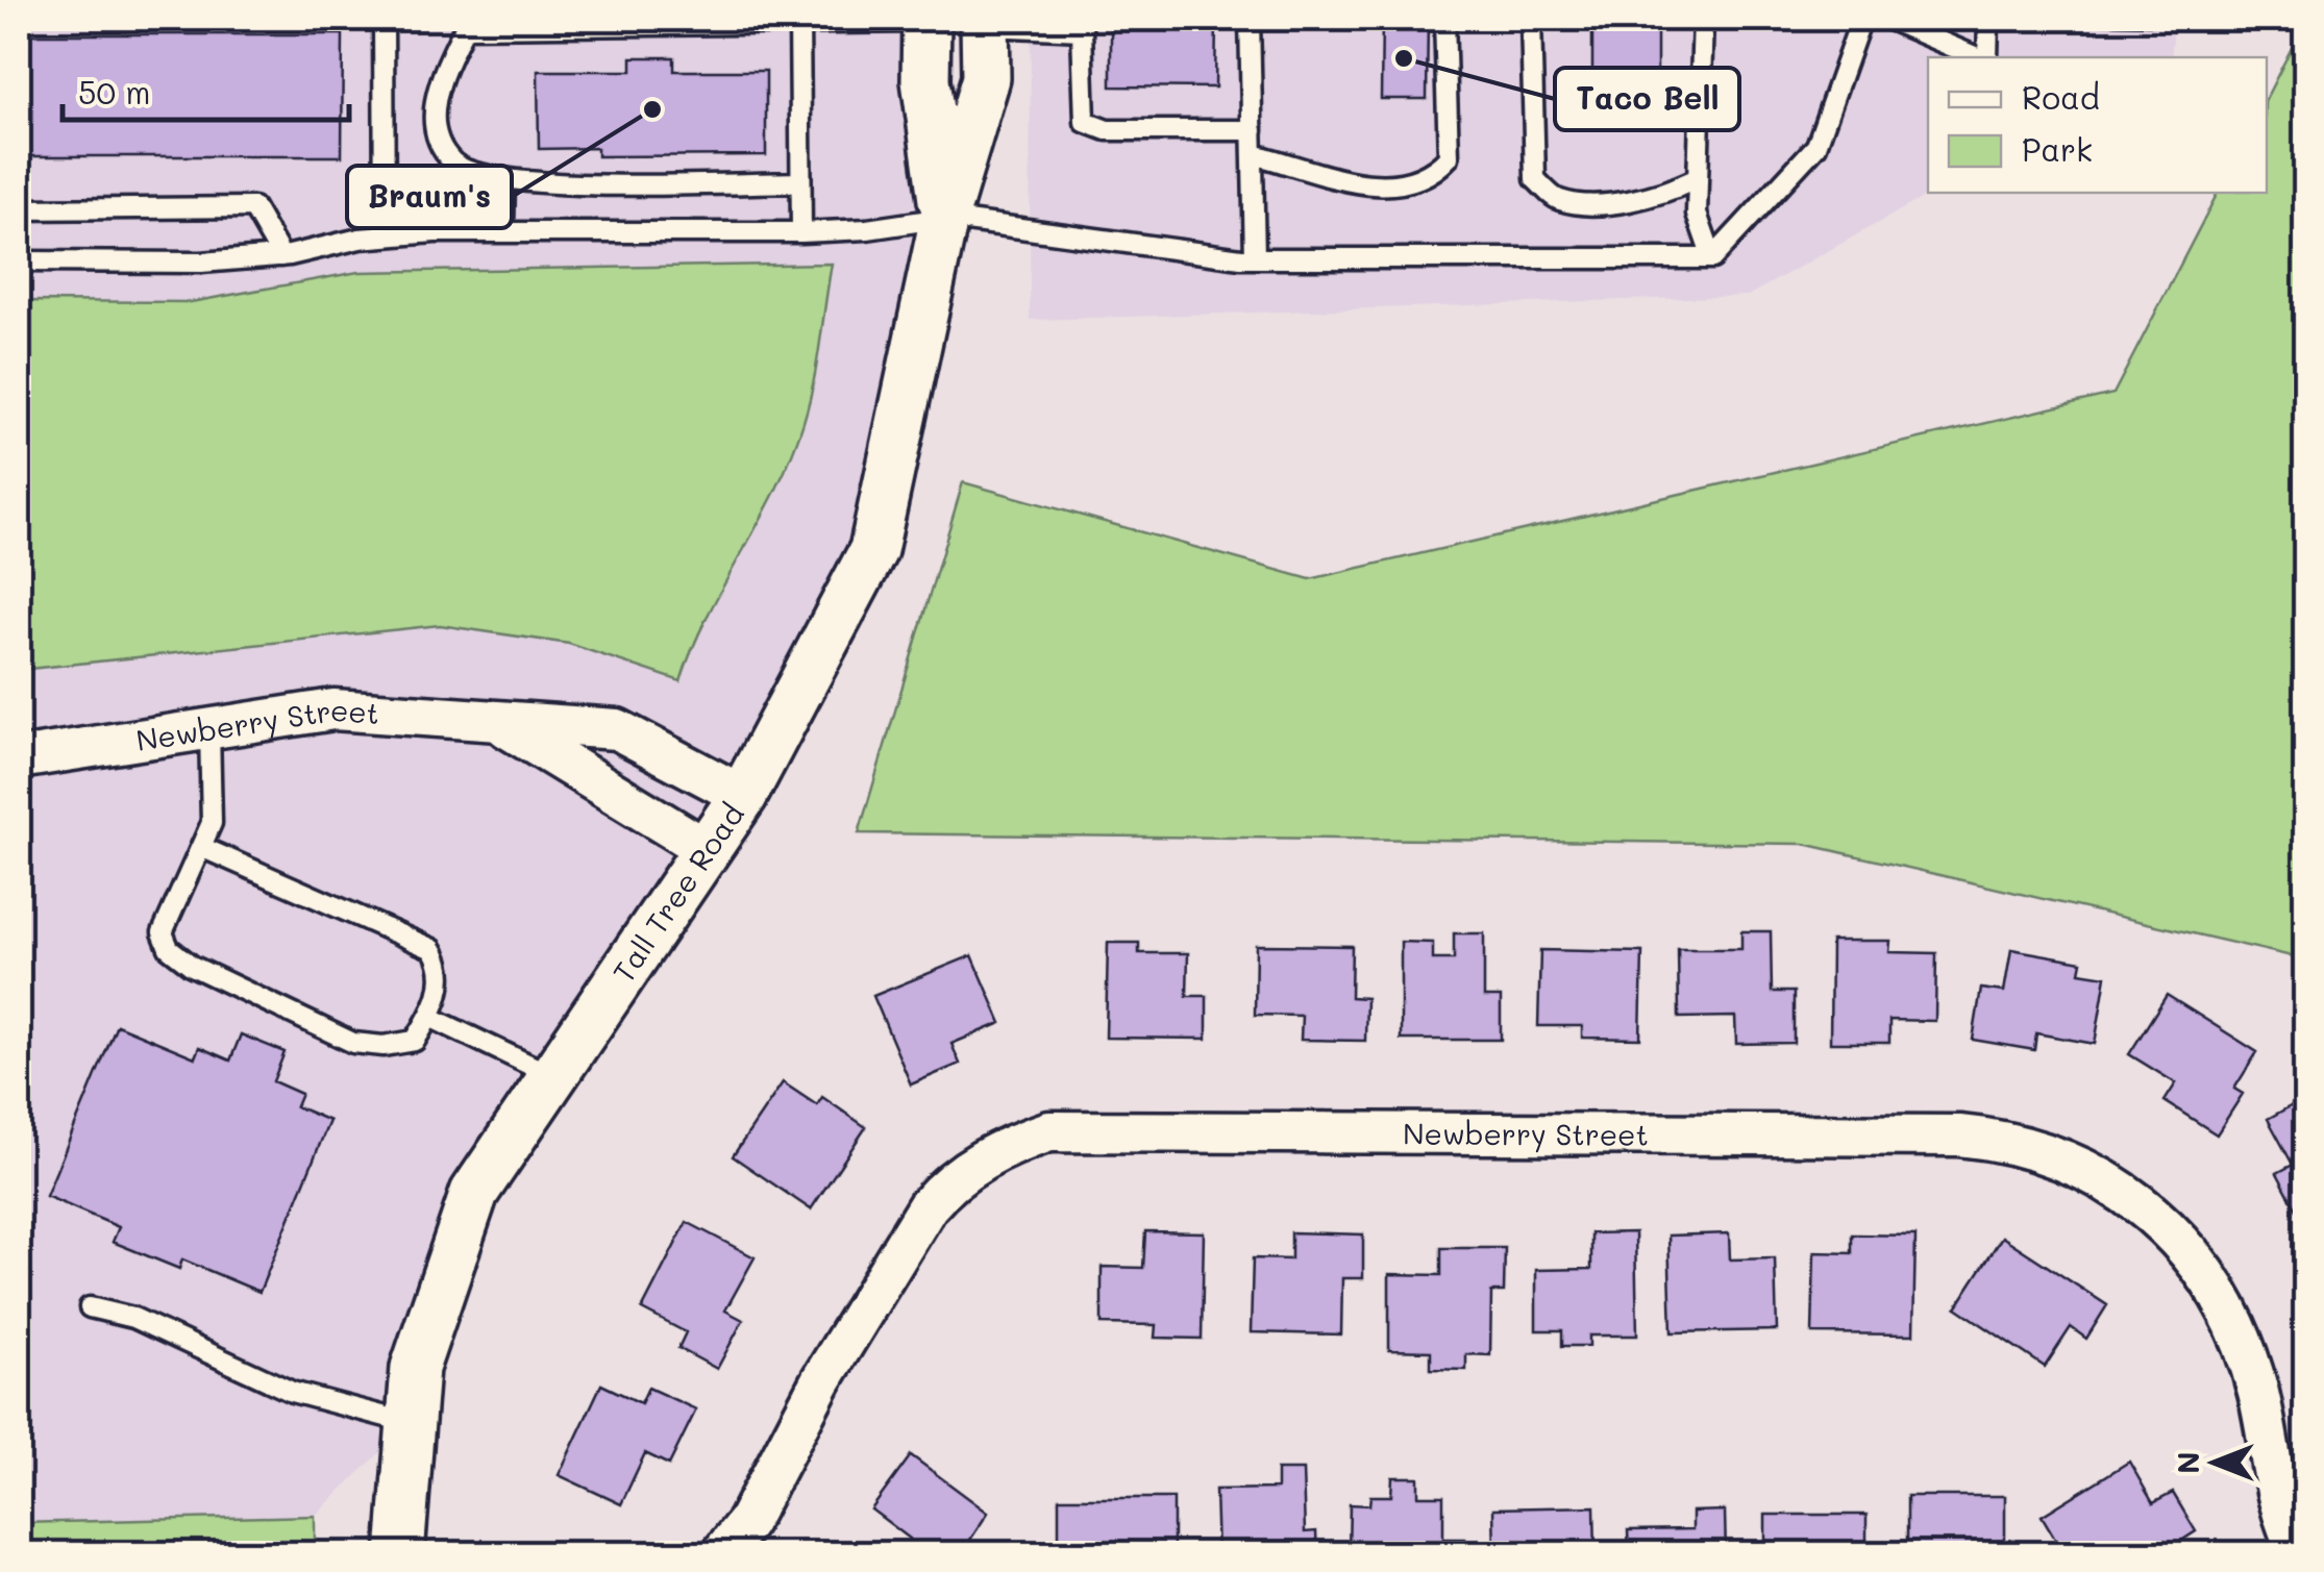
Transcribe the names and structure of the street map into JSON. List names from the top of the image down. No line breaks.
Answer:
{"streets":{"street":["Newberry Street","Tall Tree Road"]},"crossings":[["Newberry Street","Tall Tree Road"]],"places":["Taco Bell","Braum's"],"legend":["Road","Park"],"scale_bar":"50 m","north":"left"}
